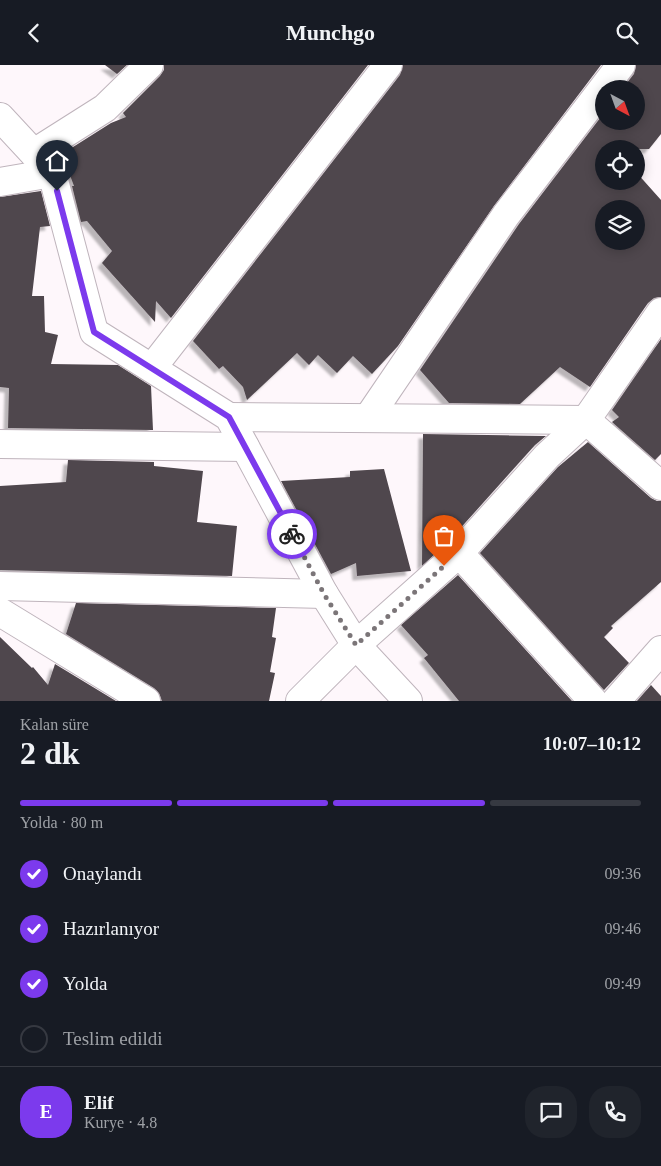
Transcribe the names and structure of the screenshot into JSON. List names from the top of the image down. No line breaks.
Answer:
{"north":"bottom right","page":{"header":"Munchgo","heading":["2 dk","Kalan süre","10:07–10:12"],"panel":["Elif","Kurye · 4.8"],"bar":"Yolda · 80 m","list":[["Onaylandı","09:36"],["Hazırlanıyor","09:46"],["Yolda","09:49"],"Teslim edildi"],"round":"E"}}
